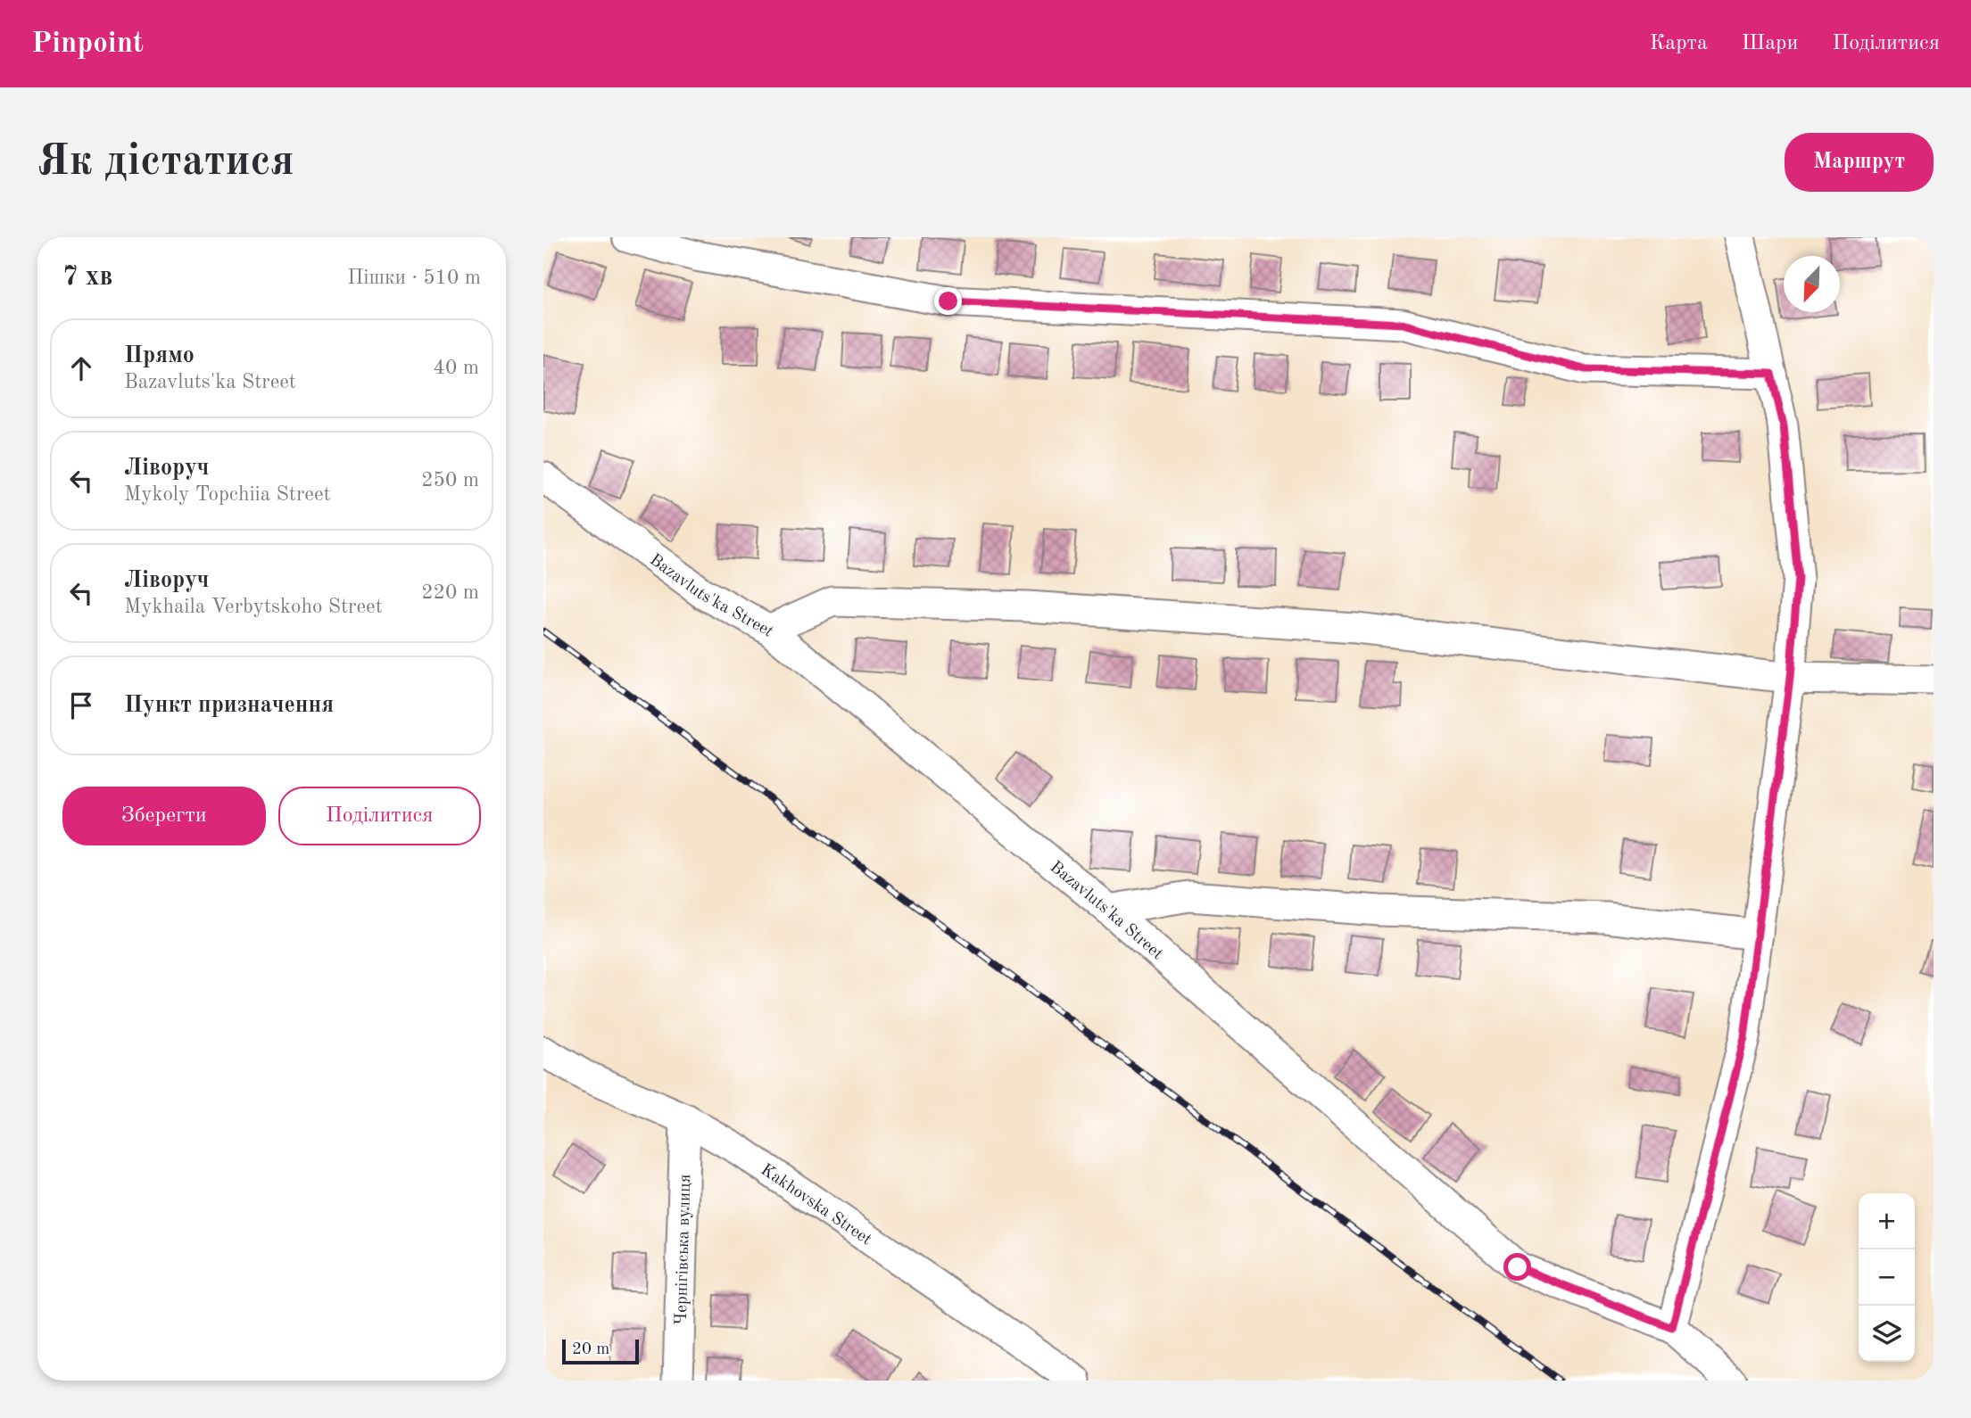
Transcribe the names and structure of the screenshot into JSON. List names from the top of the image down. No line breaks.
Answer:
{"streets":{"street":["Bazavluts'ka Street","Kakhovska Street","Чернігівська вулиця"]},"crossings":[["Kakhovska Street","Чернігівська вулиця"]],"scale_bar":"20 m","north":"bottom left","page":{"header":"Pinpoint","nav":["Карта","Шари","Поділитися"],"buttons":["Маршрут",["Зберегти","Поділитися"]],"title":"Як дістатися","heading":["7 хв","Пішки · 510 m"],"list":[["Прямо","Bazavluts'ka Street","40 m"],["Ліворуч","Mykoly Topchiia Street","250 m"],["Ліворуч","Mykhaila Verbytskoho Street","220 m"],"Пункт призначення"],"map_buttons":["+","−"],"scale":"20 m"}}
